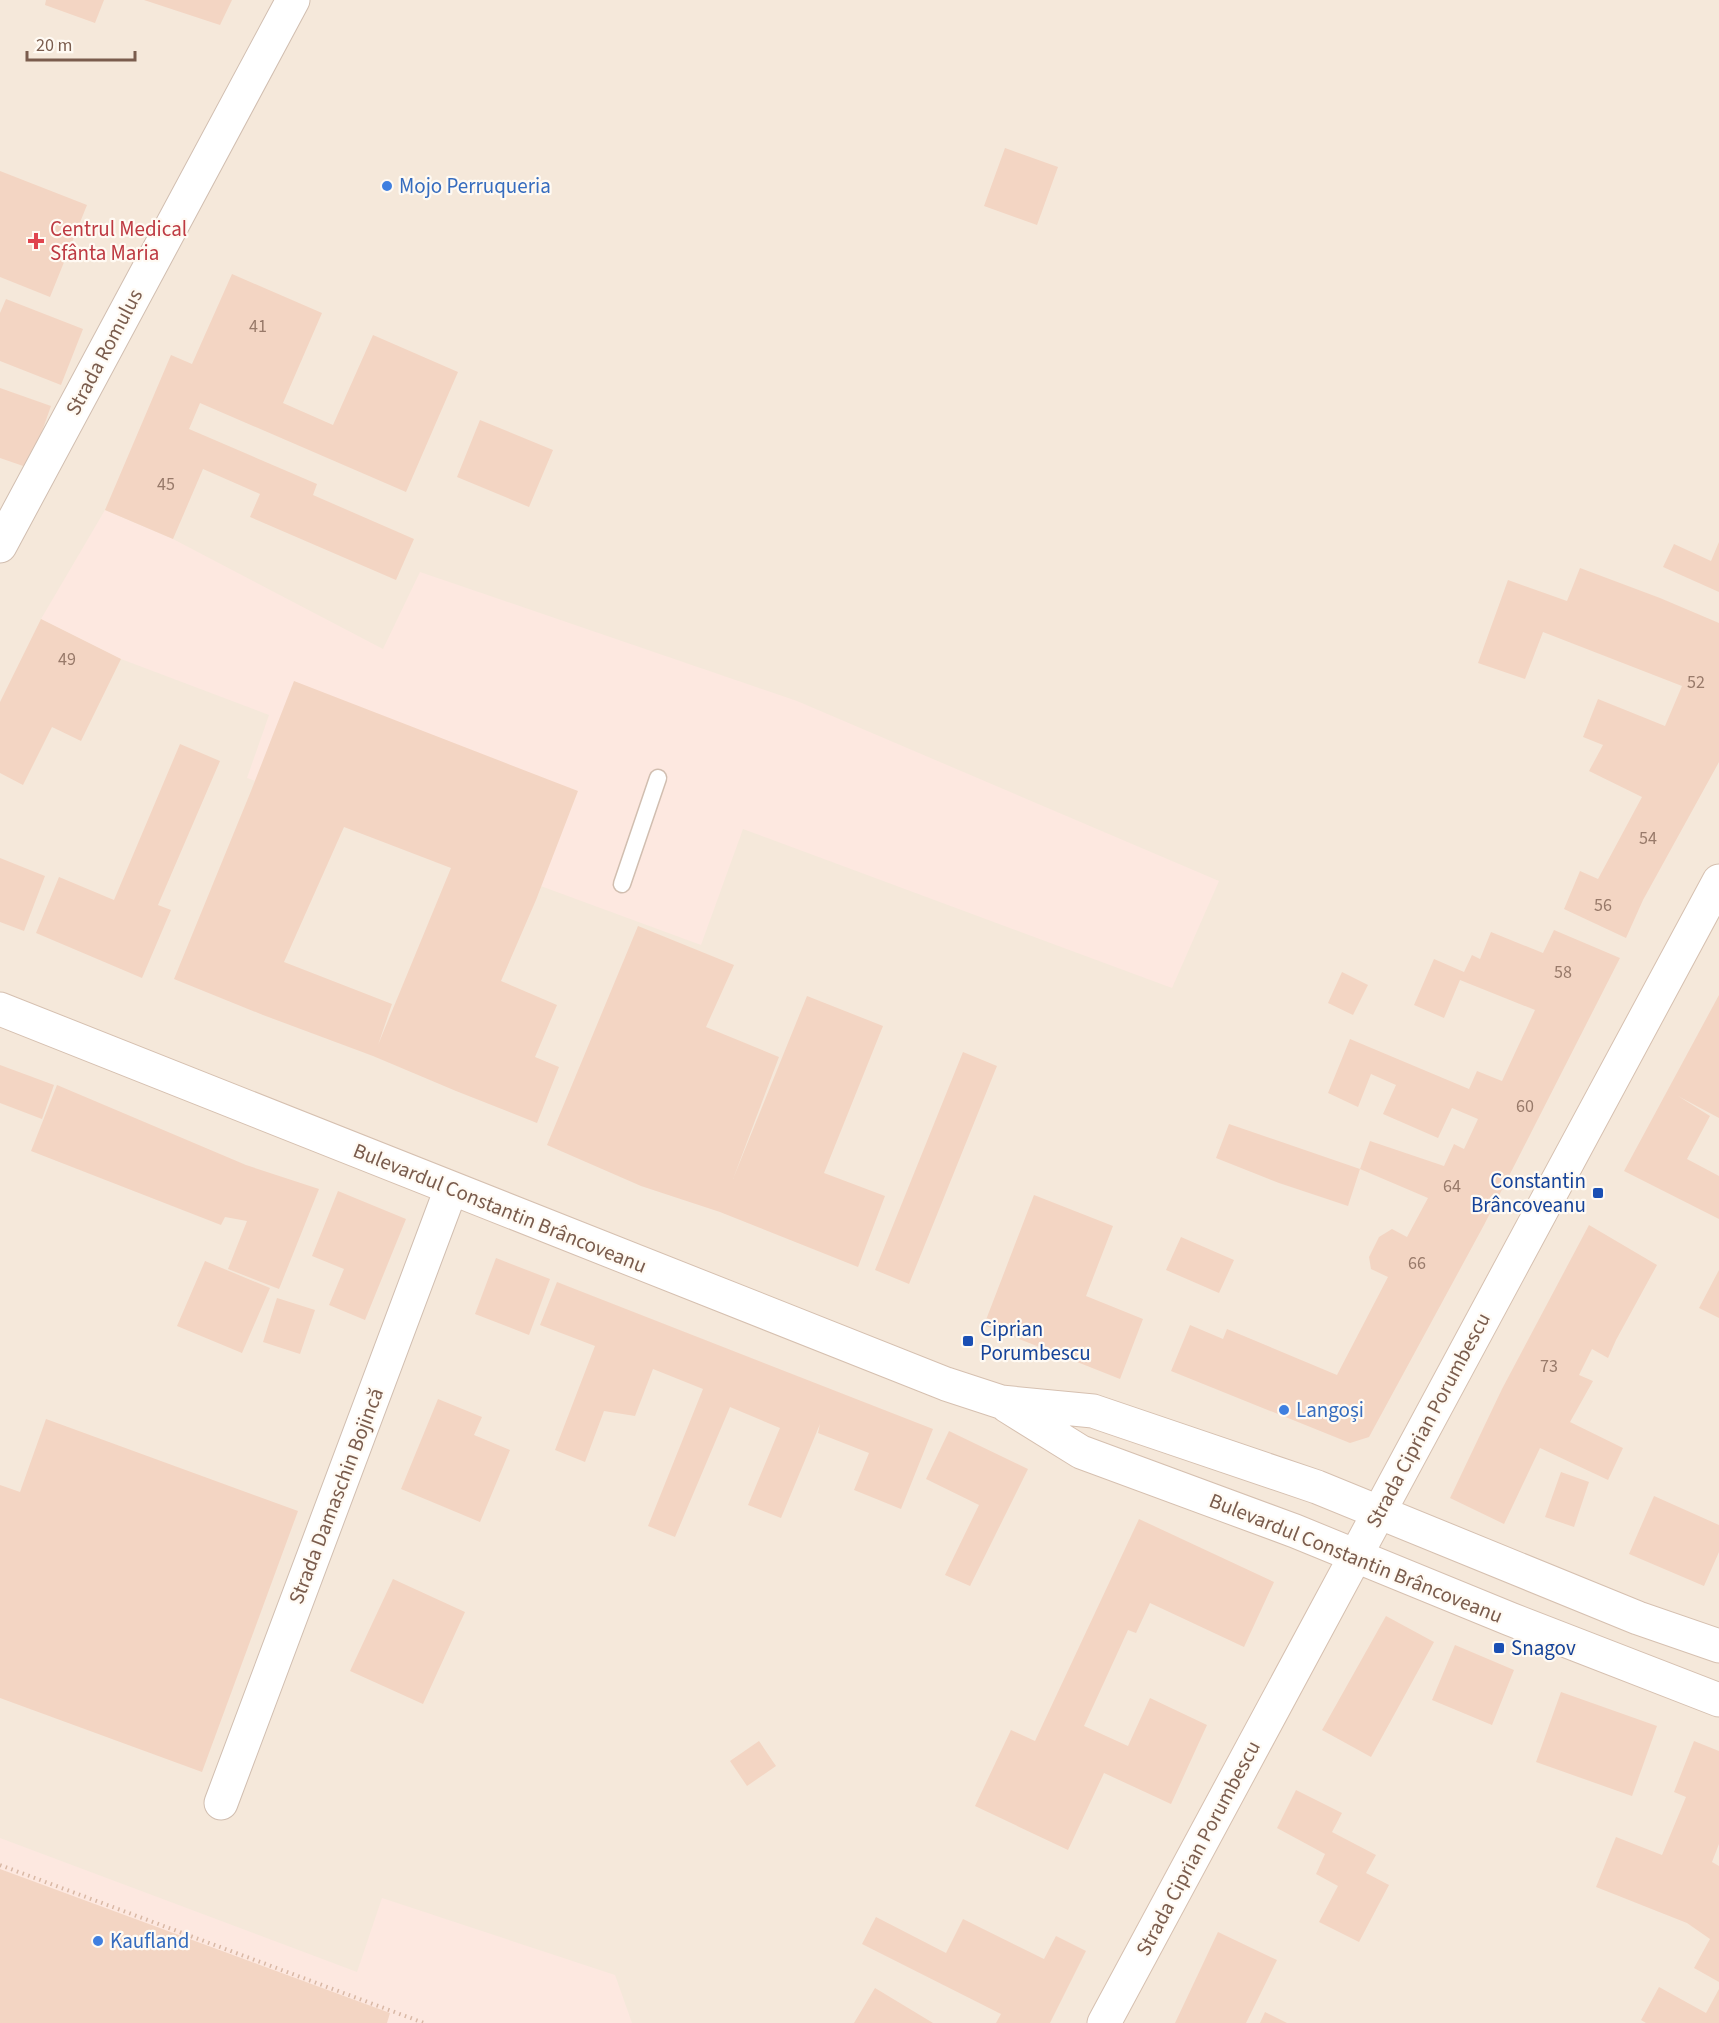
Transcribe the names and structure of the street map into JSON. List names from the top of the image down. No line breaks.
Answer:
{"streets":{"main road":["Strada Romulus","Bulevardul Constantin Brâncoveanu","Strada Ciprian Porumbescu","Strada Damaschin Bojincă"]},"crossings":[["Bulevardul Constantin Brâncoveanu","Strada Ciprian Porumbescu"],["Bulevardul Constantin Brâncoveanu","Strada Damaschin Bojincă"]],"places":{"other":["Mojo Perruqueria","Langoși","Kaufland"],"health":["Centrul Medical Sfânta Maria"],"transit":["Constantin Brâncoveanu","Ciprian Porumbescu","Snagov"]},"house_numbers":["41","45","49","52","54","56","58","60","64","66","73"],"scale_bar":"20 m"}
